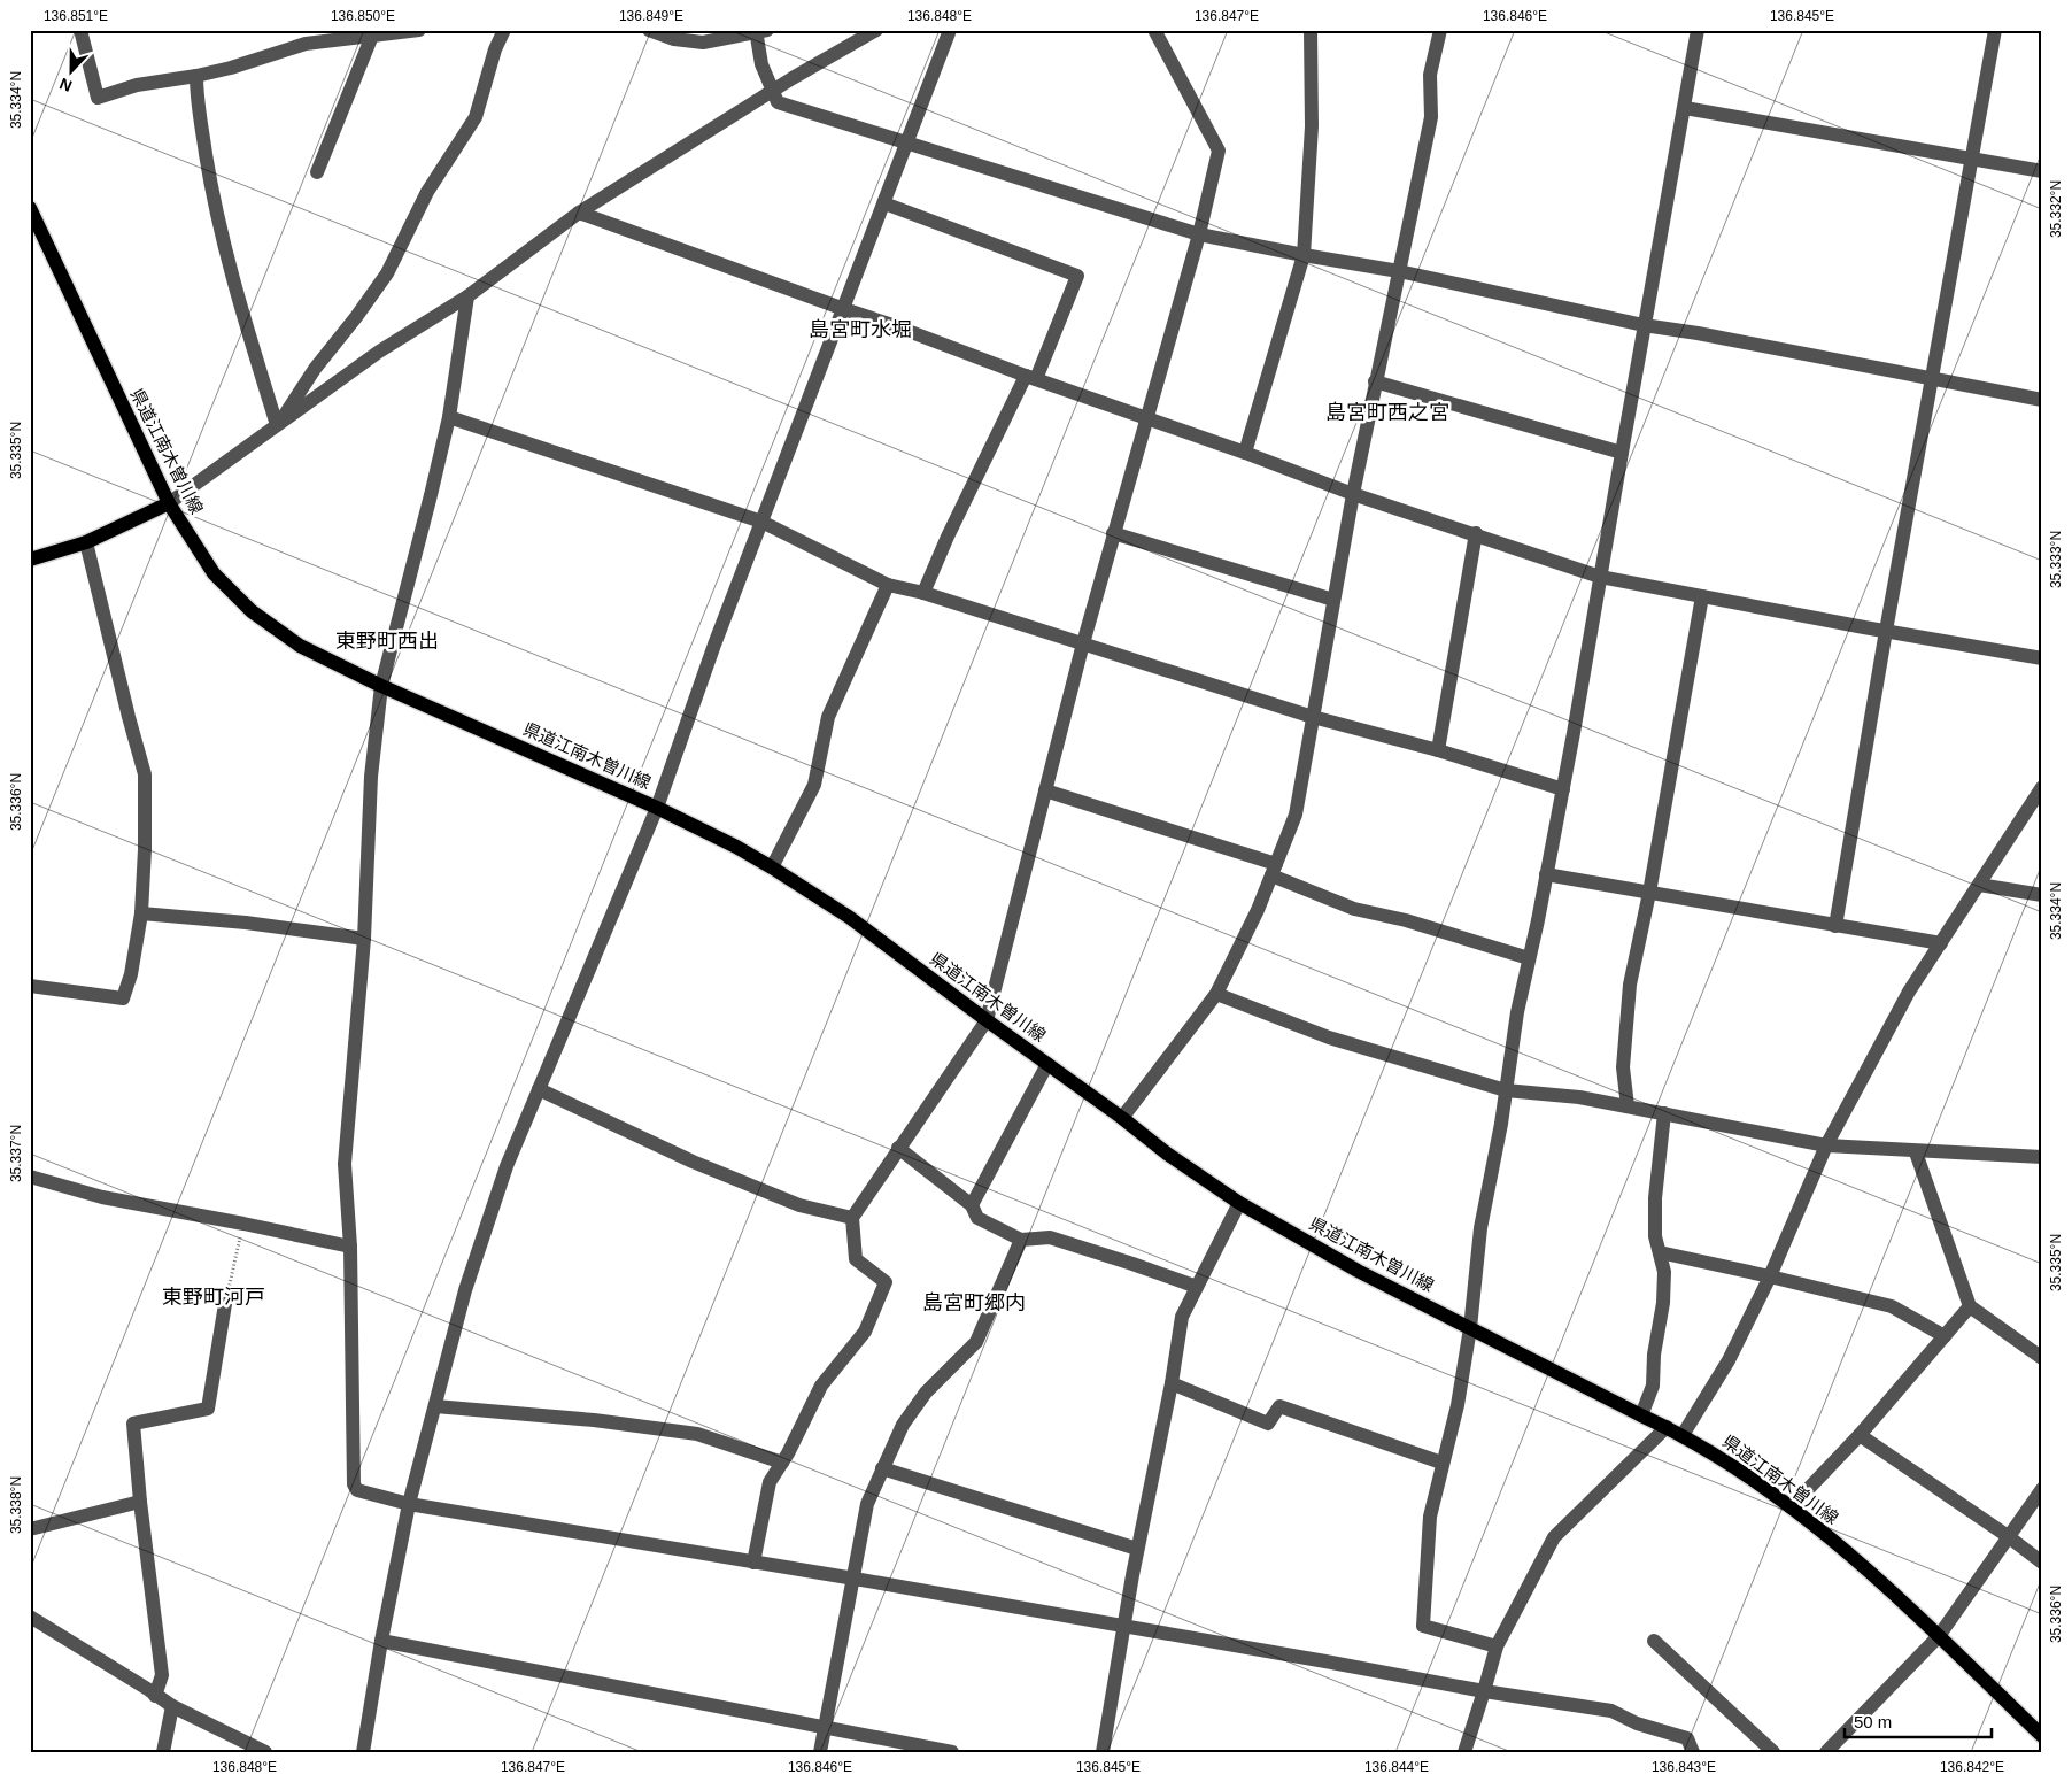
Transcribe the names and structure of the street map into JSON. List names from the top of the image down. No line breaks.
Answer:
{"streets":{"main road":["県道江南木曽川線"]},"districts":["島宮町水堀","島宮町西之宮","東野町西出","東野町河戸","島宮町郷内"],"scale_bar":"50 m","north":"bottom","coordinates":["136.851°E","136.850°E","136.849°E","136.848°E","136.847°E","136.846°E","136.845°E","35.334°N","35.332°N","35.335°N","35.333°N","35.336°N","35.337°N","35.338°N","136.844°E","136.843°E","136.842°E"]}
